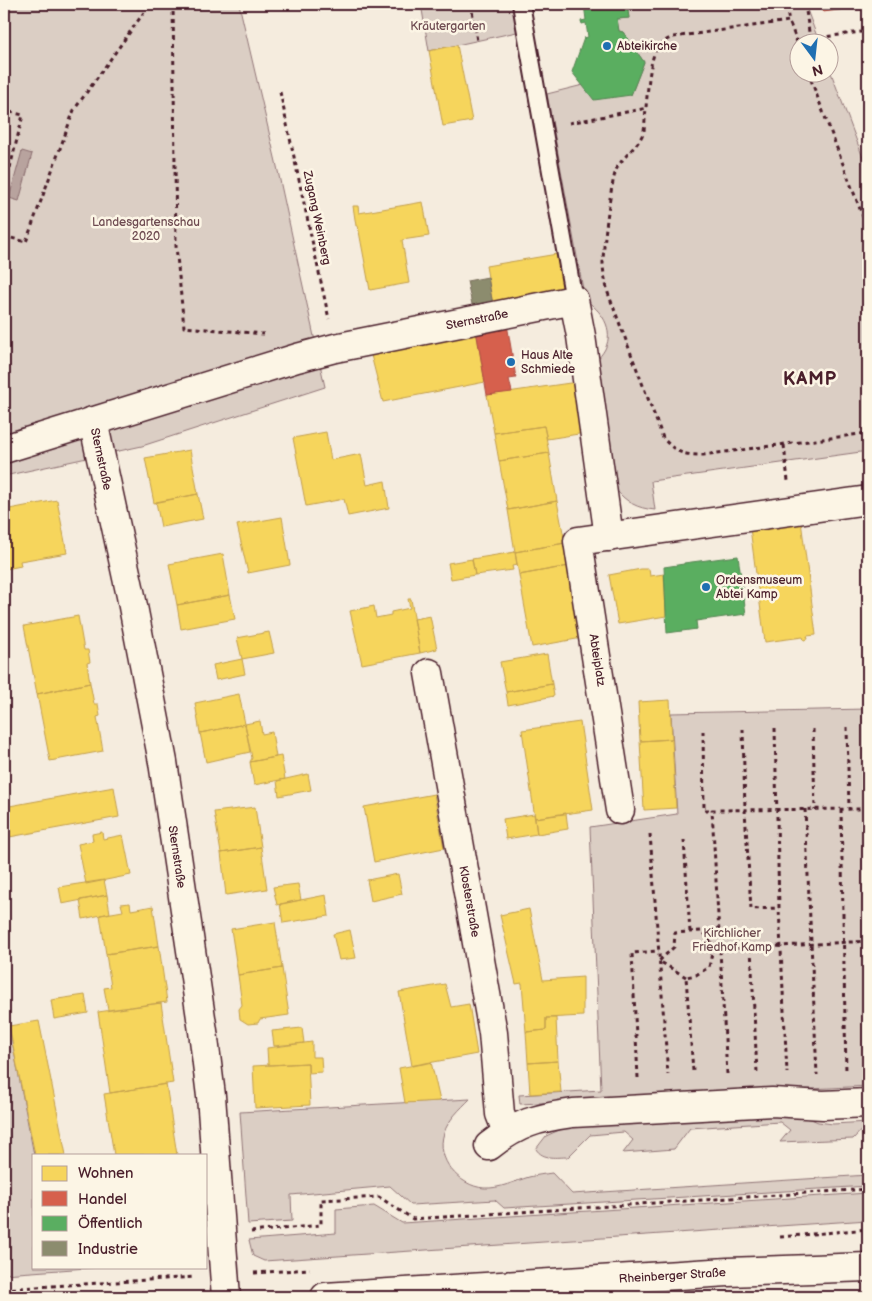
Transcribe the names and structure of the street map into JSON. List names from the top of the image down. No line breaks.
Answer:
{"streets":{"street":["Sternstraße","Abteiplatz","Klosterstraße","Rheinberger Straße"],"path":["Zugang Weinberg"]},"crossings":[["Zugang Weinberg","Sternstraße"]],"districts":["KAMP"],"parks":["Kräutergarten","Landesgartenschau 2020","Kirchlicher Friedhof Kamp"],"places":["Abteikirche","Haus Alte Schmiede","Ordensmuseum Abtei Kamp"],"legend":["Wohnen","Handel","Öffentlich","Industrie"],"north":"bottom"}
